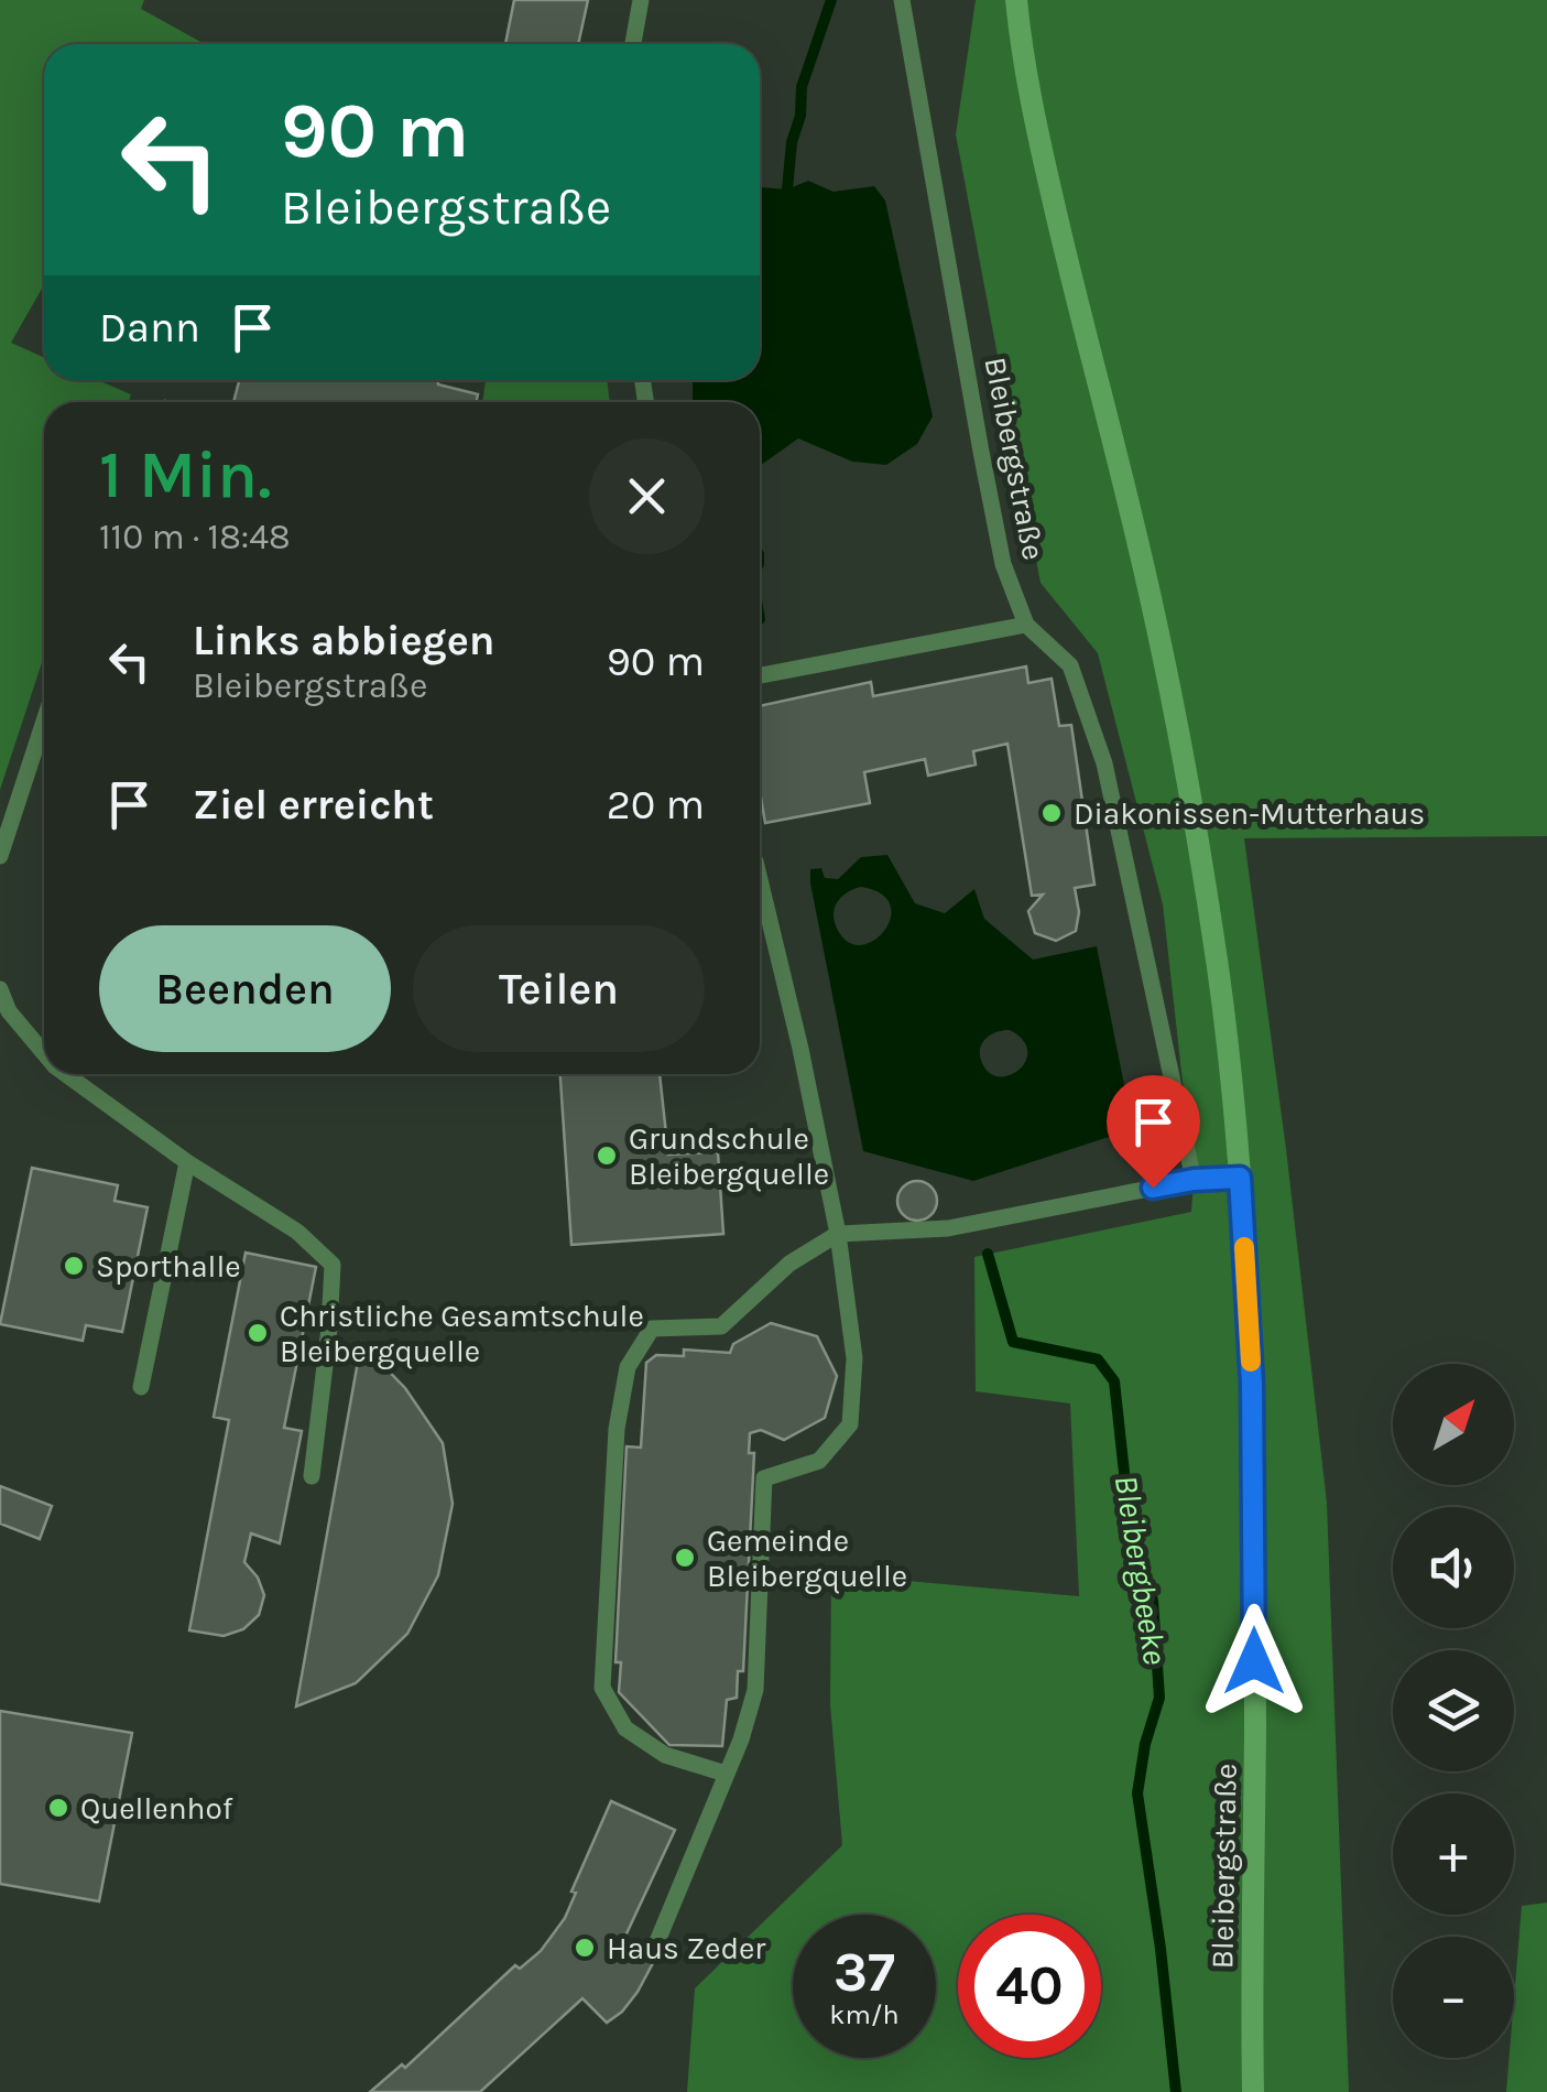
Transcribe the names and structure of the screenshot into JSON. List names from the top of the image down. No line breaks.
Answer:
{"streets":{"street":["Bleibergstraße"]},"water":["Bleibergbeeke"],"places":["Diakonissen-Mutterhaus","Grundschule Bleibergquelle","Sporthalle","Christliche Gesamtschule Bleibergquelle","Gemeinde Bleibergquelle","Quellenhof","Haus Zeder"],"north":"top right","page":{"turn":["90 m","Bleibergstraße"],"then":"Dann","heading":["1 Min.","110 m · 18:48"],"list":[{"name":"Links abbiegen","note":"Bleibergstraße","value":"90 m"},{"name":"Ziel erreicht","value":"20 m"}],"buttons":["Beenden","Teilen"],"map_buttons":["+","−"],"speed":"37 km/h","limit":"40"}}
